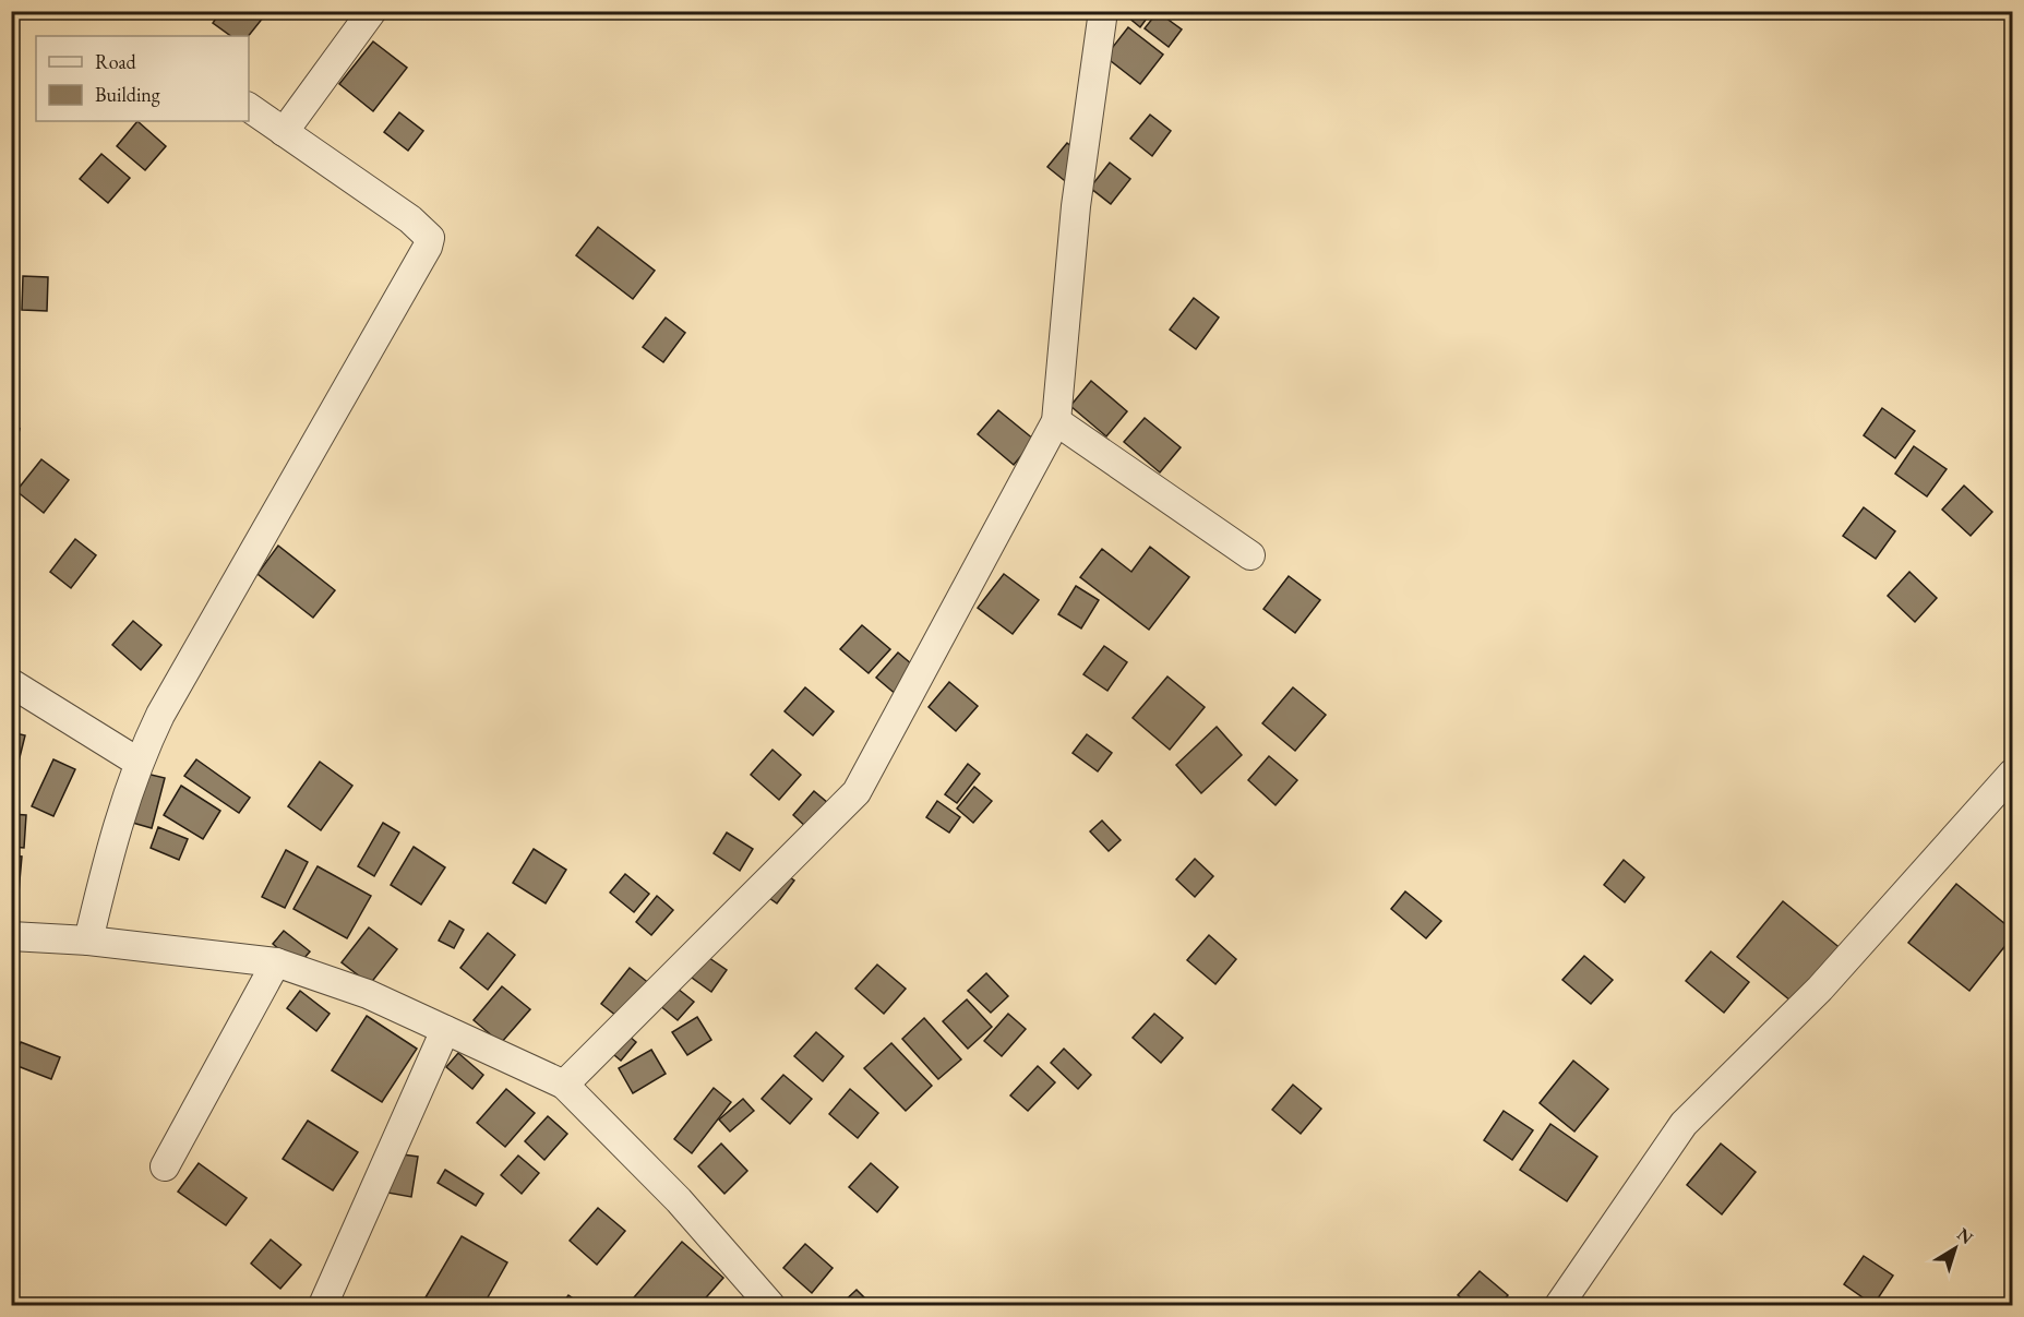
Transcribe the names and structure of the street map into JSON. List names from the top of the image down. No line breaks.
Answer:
{"legend":["Road","Building"],"north":"top right"}
